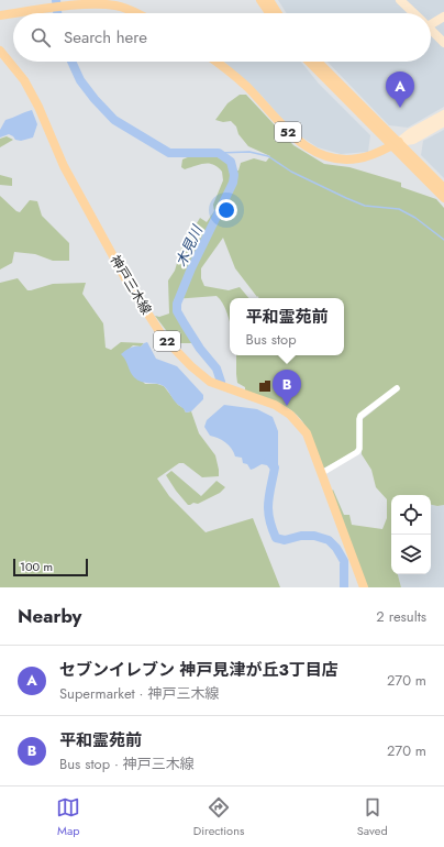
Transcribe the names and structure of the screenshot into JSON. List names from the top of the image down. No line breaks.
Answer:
{"streets":{"main road":["52","神戸三木線","22"]},"water":["木見川"],"scale_bar":"100 m","page":{"search":"Search here","pins":["A","B"],"popup":["平和霊苑前","Bus stop"],"scale":"100 m","heading":["Nearby","2 results"],"list":[{"mark":"A","name":"セブンイレブン 神戸見津が丘3丁目店","note":"Supermarket · 神戸三木線","value":"270 m"},{"mark":"B","name":"平和霊苑前","note":"Bus stop · 神戸三木線","value":"270 m"}],"nav":["Map","Directions","Saved"]}}
